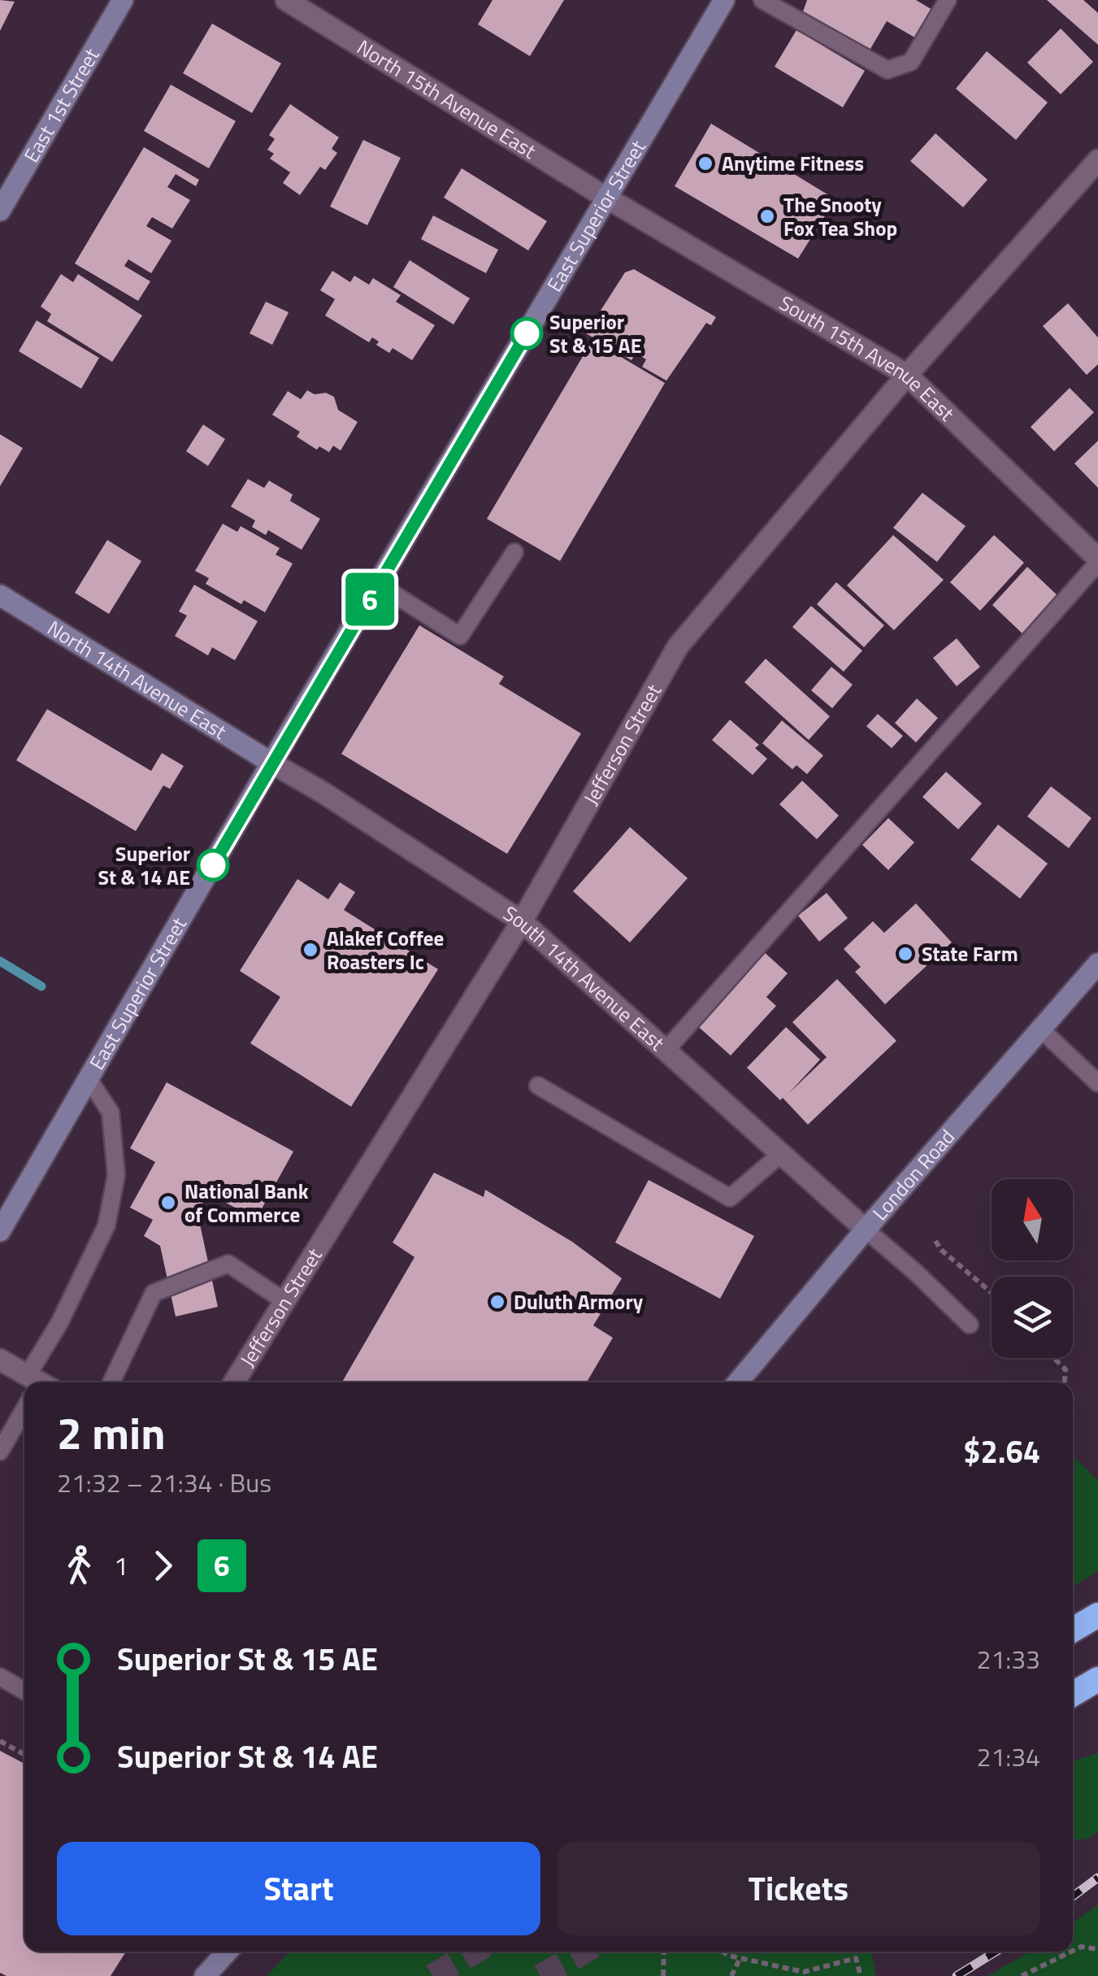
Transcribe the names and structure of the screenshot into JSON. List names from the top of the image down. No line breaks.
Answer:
{"streets":{"street":["North 15th Avenue East","East 1st Street","East Superior Street","South 15th Avenue East","North 14th Avenue East","Jefferson Street","South 14th Avenue East","London Road"]},"crossings":[["North 15th Avenue East","East Superior Street"],["North 15th Avenue East","South 15th Avenue East"],["East Superior Street","South 15th Avenue East"],["East Superior Street","North 14th Avenue East"],["East Superior Street","South 14th Avenue East"],["South 15th Avenue East","Jefferson Street"],["North 14th Avenue East","South 14th Avenue East"],["Jefferson Street","South 14th Avenue East"],["South 14th Avenue East","London Road"]],"places":["Anytime Fitness","The Snooty Fox Tea Shop","Superior St & 15 AE","Superior St & 14 AE","Alakef Coffee Roasters Ic","State Farm","National Bank of Commerce","Duluth Armory"],"lines":["bus line 6"],"north":"top","page":{"on_map":"6","heading":["2 min","21:32 – 21:34 · Bus","$2.64"],"legs":["1","6"],"list":[{"name":"Superior St & 15 AE","value":"21:33"},{"name":"Superior St & 14 AE","value":"21:34"}],"buttons":["Start","Tickets"]}}
